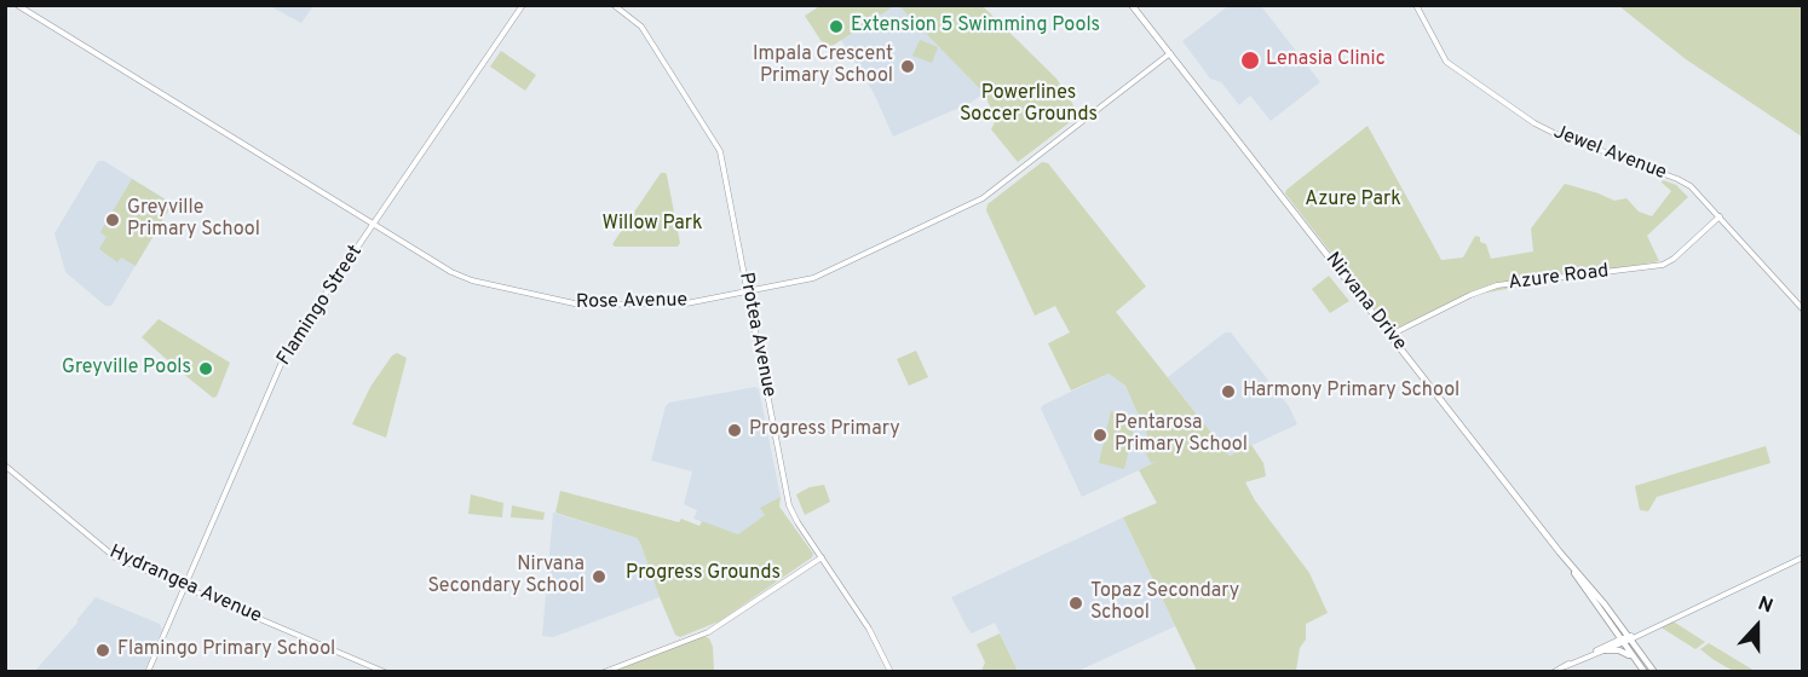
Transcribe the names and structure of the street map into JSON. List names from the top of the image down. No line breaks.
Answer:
{"streets":{"main road":["Nirvana Drive"],"street":["Jewel Avenue","Azure Road","Rose Avenue","Flamingo Street","Protea Avenue","Hydrangea Avenue"]},"crossings":[["Jewel Avenue","Azure Road"],["Azure Road","Nirvana Drive"],["Rose Avenue","Nirvana Drive"],["Rose Avenue","Flamingo Street"],["Rose Avenue","Protea Avenue"],["Flamingo Street","Hydrangea Avenue"]],"parks":["Powerlines Soccer Grounds","Azure Park","Willow Park","Progress Grounds"],"places":["Extension 5 Swimming Pools","Lenasia Clinic","Impala Crescent Primary School","Greyville Primary School","Greyville Pools","Harmony Primary School","Progress Primary","Pentarosa Primary School","Nirvana Secondary School","Topaz Secondary School","Flamingo Primary School"],"north":"top"}
